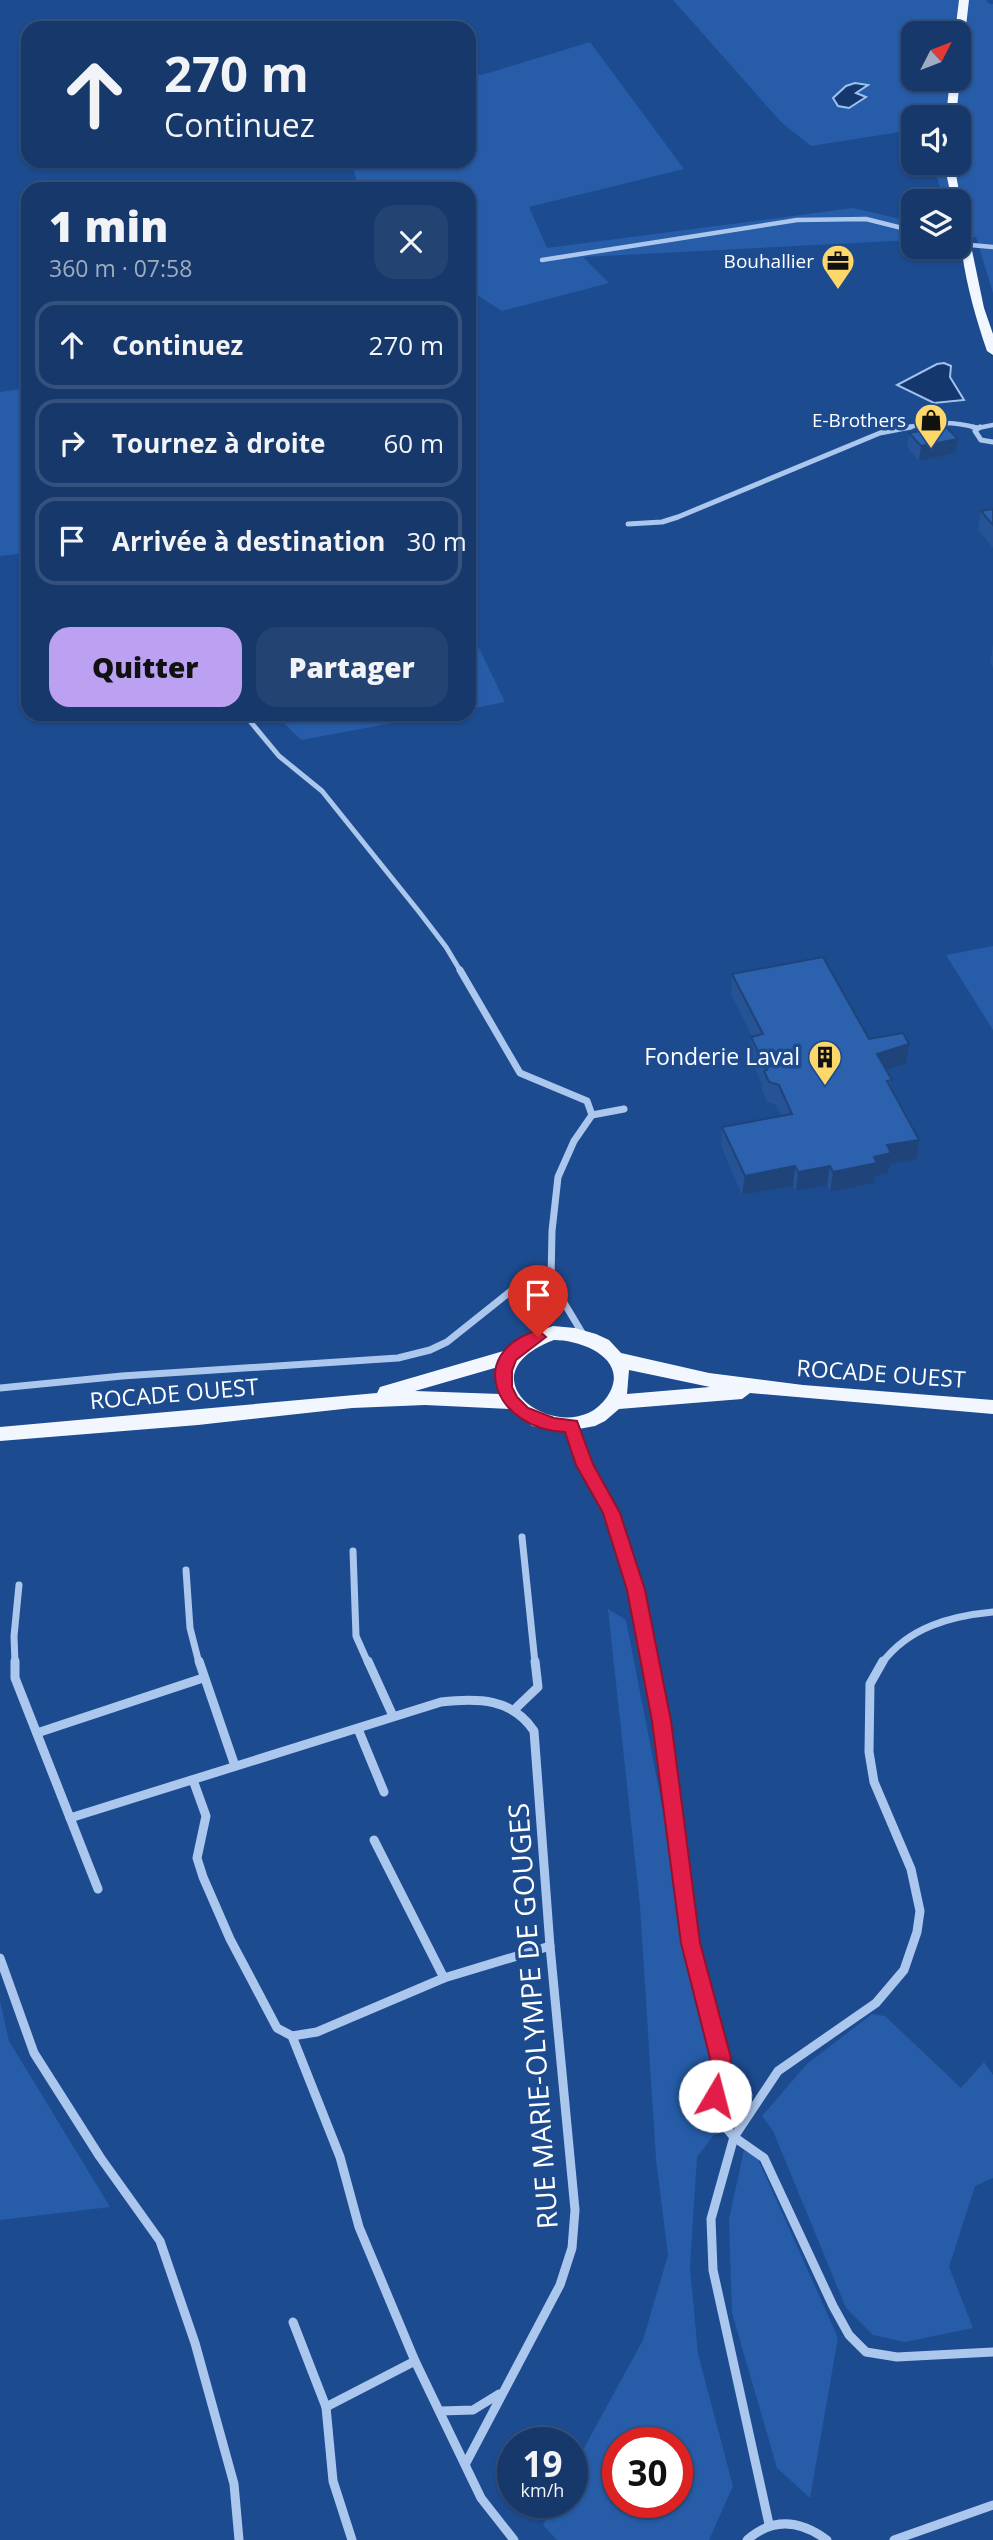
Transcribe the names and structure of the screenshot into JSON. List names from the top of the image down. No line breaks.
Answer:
{"streets":{"main road":["ROCADE OUEST"],"street":["RUE MARIE-OLYMPE DE GOUGES"]},"places":{"office":["Bouhallier"],"shop":["E-Brothers"],"building":["Fonderie Laval"]},"north":"top right","page":{"turn":["270 m","Continuez"],"heading":["1 min","360 m · 07:58"],"list":[{"name":"Continuez","value":"270 m"},{"name":"Tournez à droite","value":"60 m"},{"name":"Arrivée à destination","value":"30 m"}],"buttons":["Quitter","Partager"],"speed":"19 km/h","limit":"30"}}
